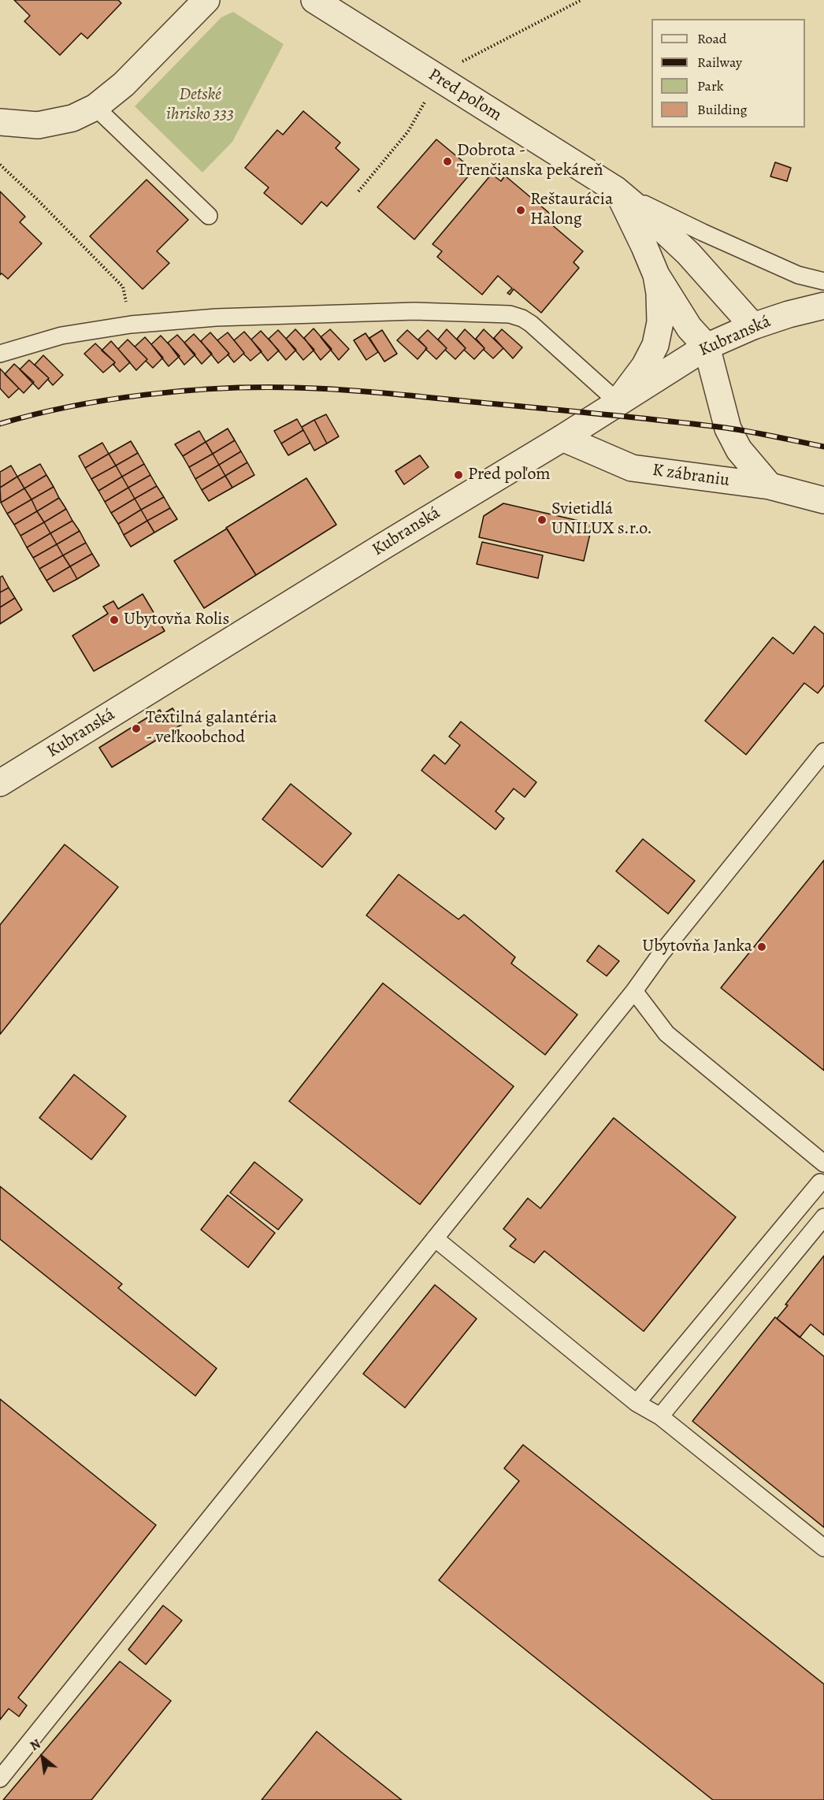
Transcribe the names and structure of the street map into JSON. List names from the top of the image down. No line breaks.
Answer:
{"streets":{"street":["Pred poľom","Kubranská","K zábraniu"]},"crossings":[["Pred poľom","Kubranská"],["Kubranská","K zábraniu"]],"parks":["Detské ihrisko 333"],"places":["Dobrota - Trenčianska pekáreň","Reštaurácia Halong","Pred poľom","Svietidlá UNILUX s.r.o.","Ubytovňa Rolis","Textilná galantéria - veľkoobchod","Ubytovňa Janka"],"legend":["Road","Railway","Park","Building"],"north":"top left"}
